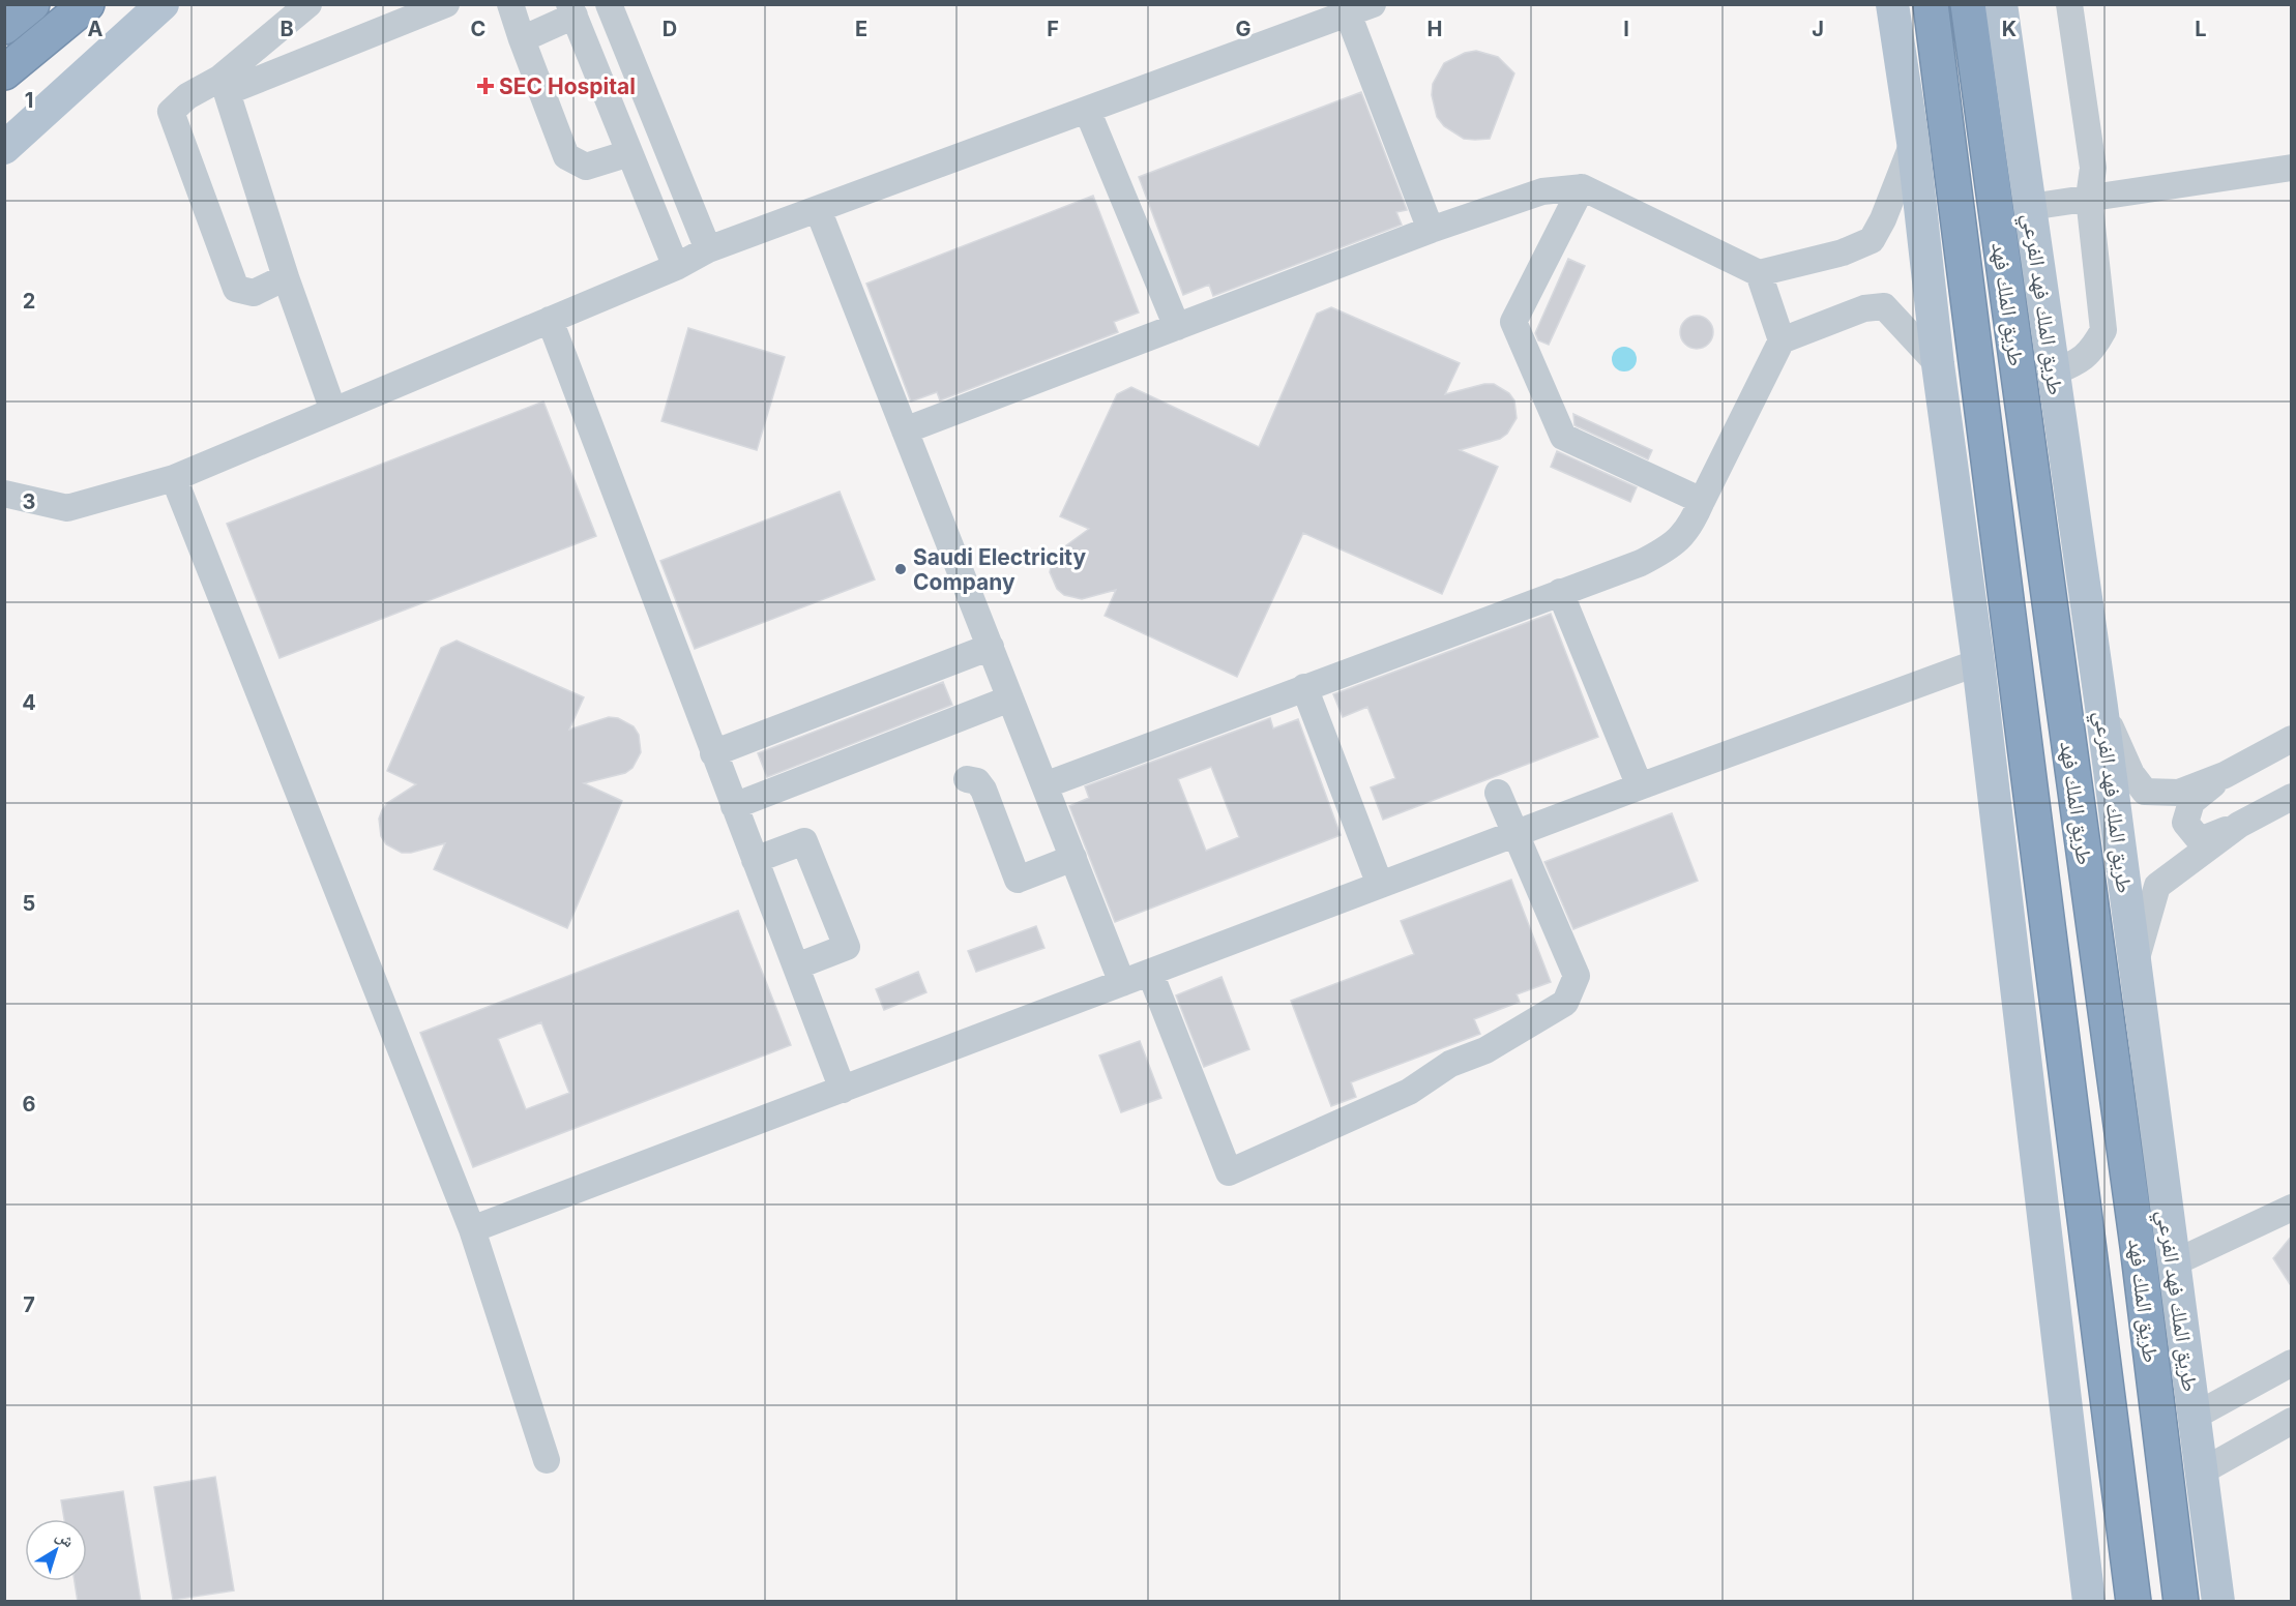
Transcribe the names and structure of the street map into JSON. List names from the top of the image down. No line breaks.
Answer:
{"streets":{"highway":["طريق الملك فهد"],"main road":["طريق الملك فهد الفرعي"]},"places":{"health":["SEC Hospital"],"other":["Saudi Electricity Company"]},"north":"top right","grid":{"columns":["A","B","C","D","E","F","G","H","I","J","K","L"],"rows":["1","2","3","4","5","6","7"]}}
